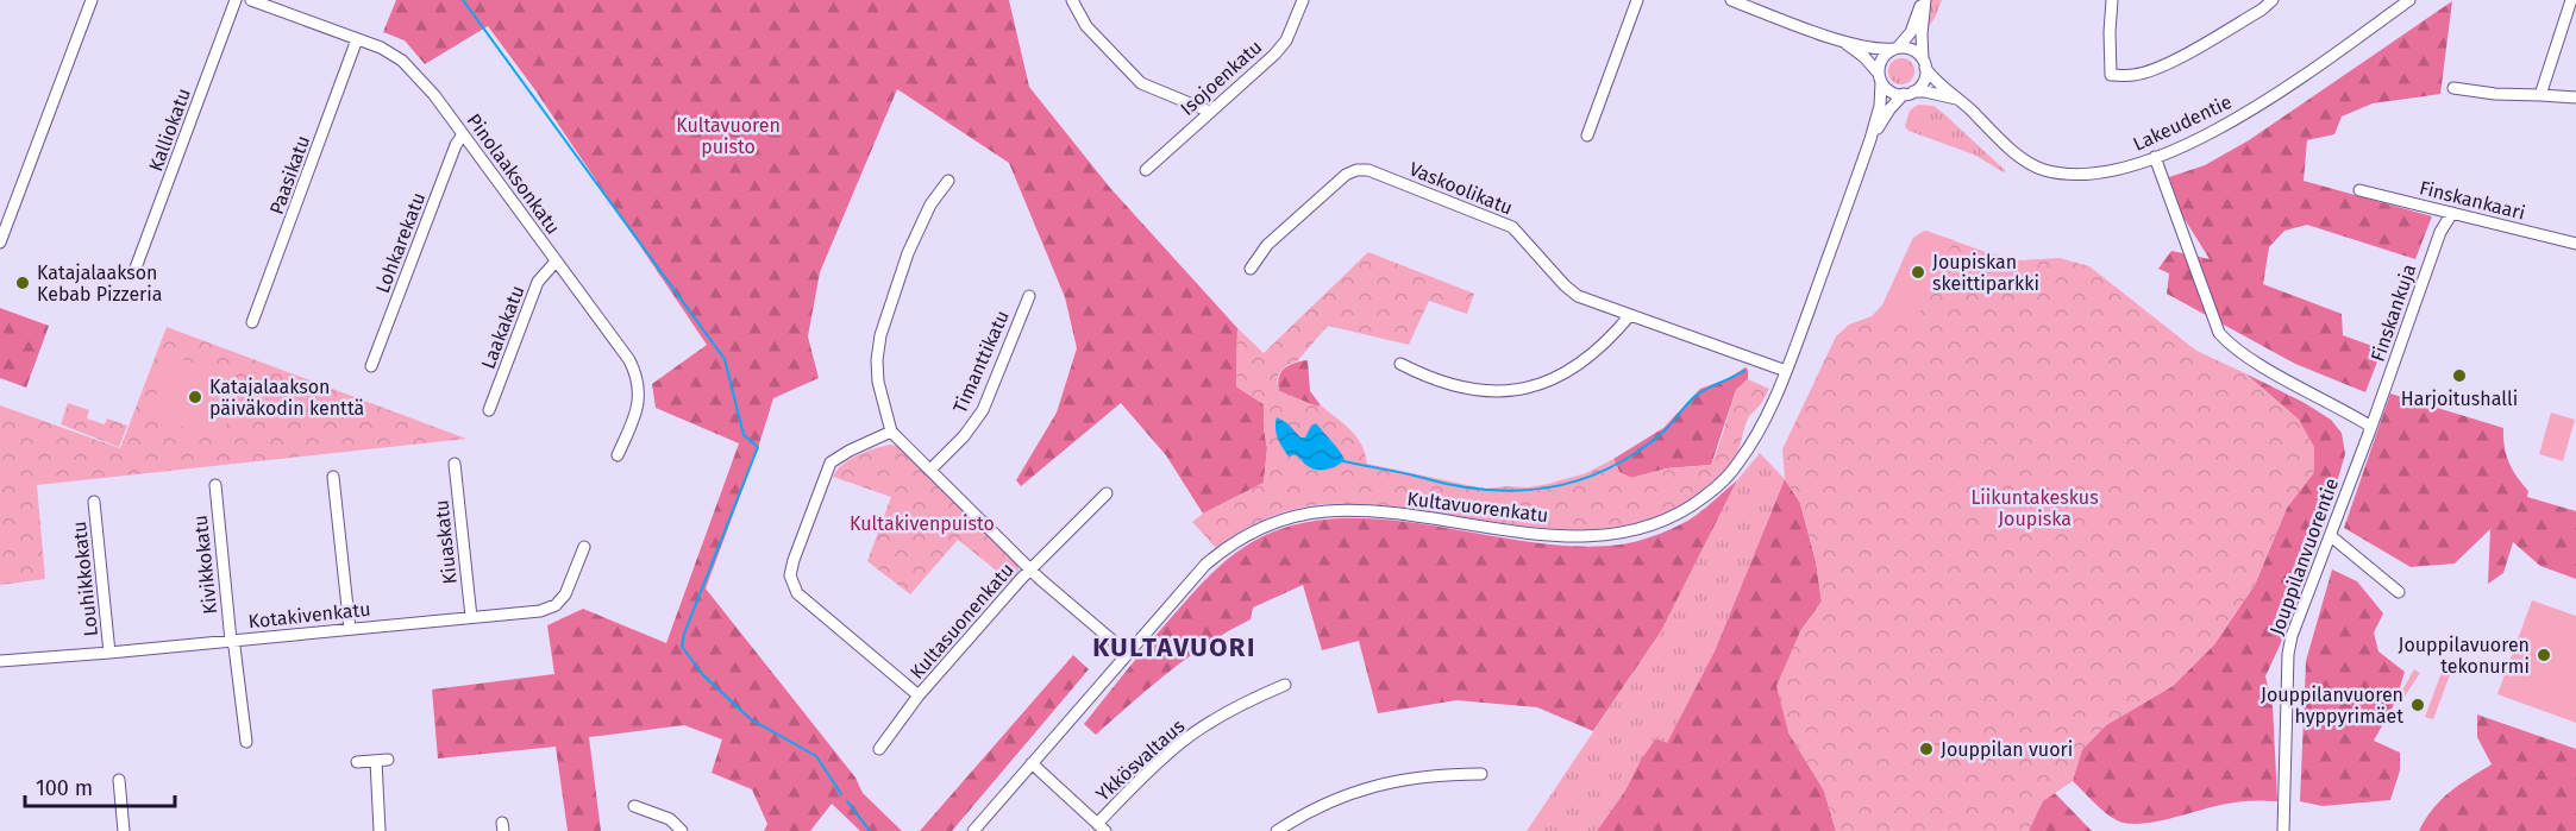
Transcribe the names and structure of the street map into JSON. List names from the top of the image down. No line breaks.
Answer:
{"streets":{"street":["Isojoenkatu","Lakeudentie","Kalliokatu","Pinolaaksonkatu","Paasikatu","Vaskoolikatu","Finskankaari","Lohkarekatu","Finskankuja","Laakakatu","Timanttikatu","Kultavuorenkatu","Kiuaskatu","Jouppilanvuorentie","Kivikkokatu","Louhikkokatu","Kotakivenkatu","Kultasuonenkatu","Ykkösvaltaus"]},"crossings":[["Lakeudentie","Kultavuorenkatu"],["Pinolaaksonkatu","Paasikatu"],["Pinolaaksonkatu","Lohkarekatu"],["Pinolaaksonkatu","Laakakatu"],["Vaskoolikatu","Kultavuorenkatu"],["Finskankaari","Finskankuja"],["Finskankuja","Jouppilanvuorentie"],["Kiuaskatu","Kotakivenkatu"],["Kivikkokatu","Kotakivenkatu"],["Louhikkokatu","Kotakivenkatu"]],"districts":["KULTAVUORI"],"parks":["Kultavuoren puisto","Liikuntakeskus Joupiska","Kultakivenpuisto"],"places":["Joupiskan skeittiparkki","Katajalaakson Kebab Pizzeria","Harjoitushalli","Katajalaakson päiväkodin kenttä","Jouppilavuoren tekonurmi","Jouppilanvuoren hyppyrimäet","Jouppilan vuori"],"scale_bar":"100 m"}
